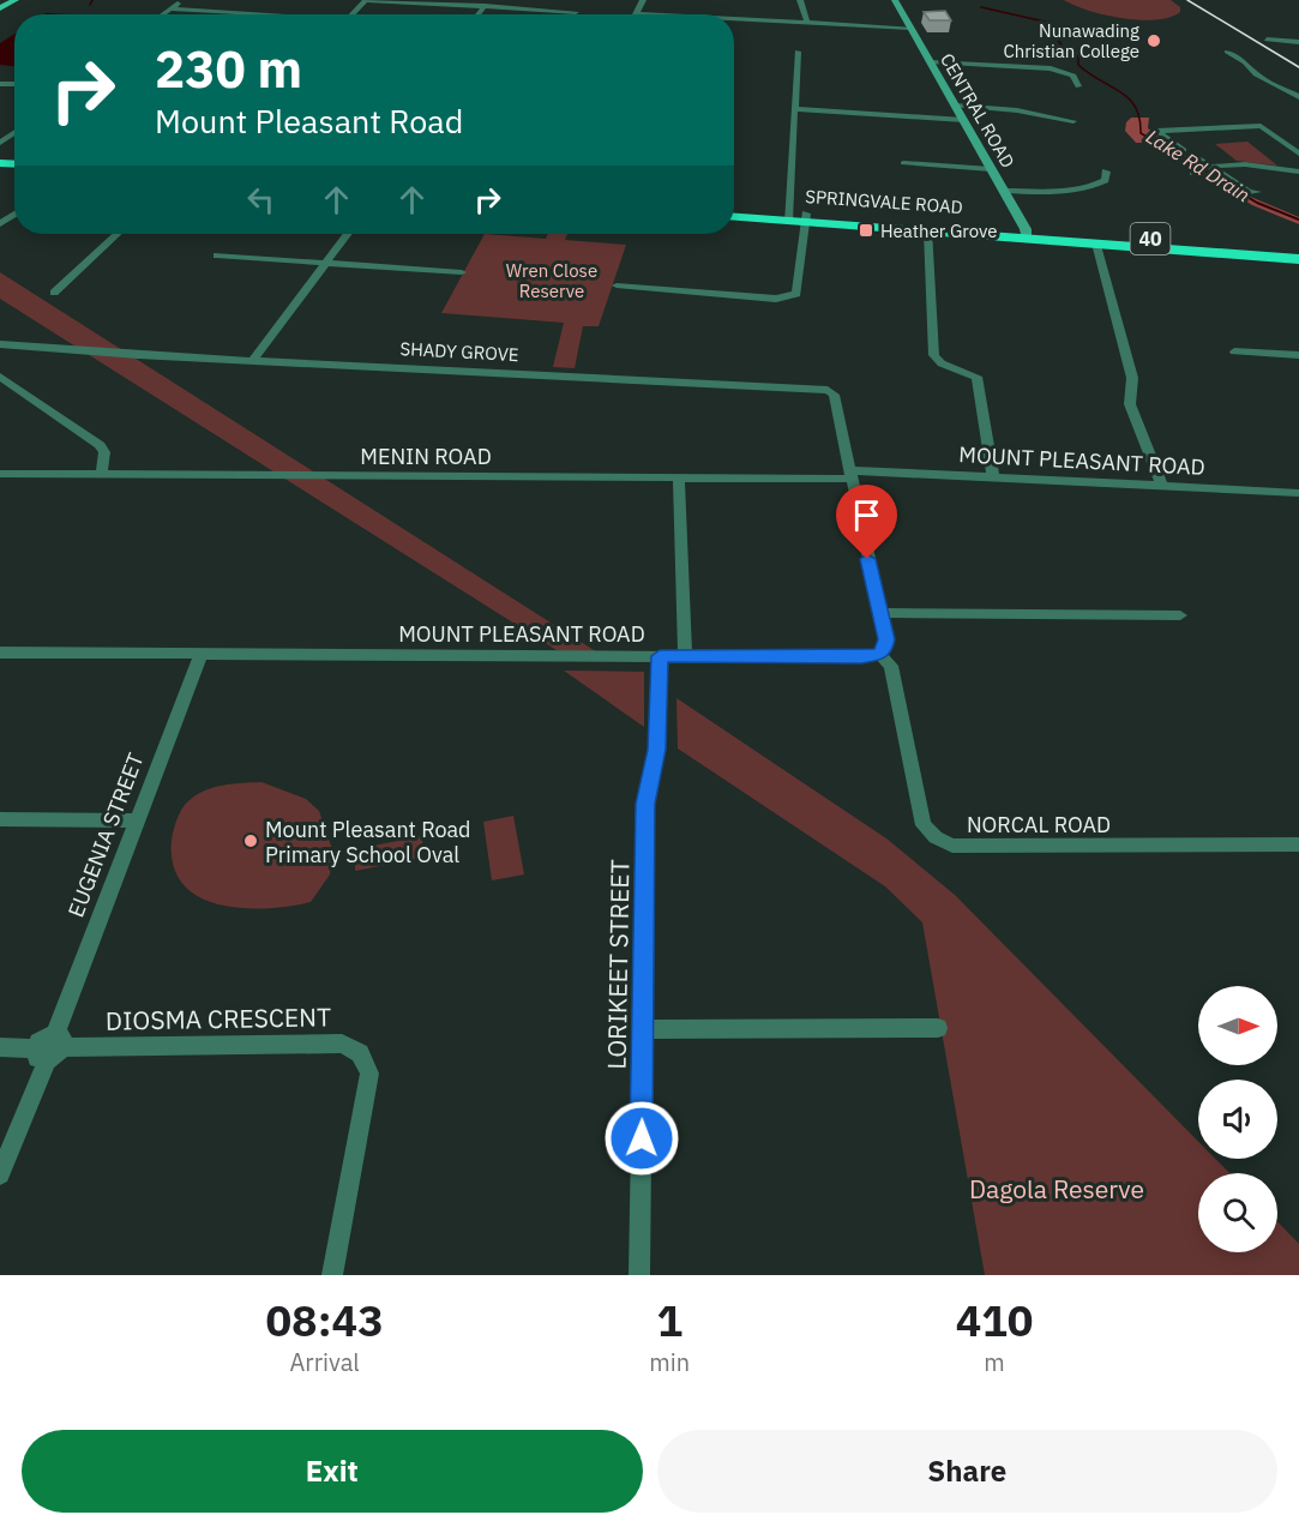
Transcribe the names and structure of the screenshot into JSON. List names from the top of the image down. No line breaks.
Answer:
{"streets":{"highway":["SPRINGVALE ROAD","40"],"street":["CENTRAL ROAD","SHADY GROVE","MENIN ROAD","MOUNT PLEASANT ROAD","NORCAL ROAD","EUGENIA STREET","LORIKEET STREET","DIOSMA CRESCENT"]},"crossings":[["CENTRAL ROAD","SPRINGVALE ROAD"],["SHADY GROVE","MENIN ROAD"],["SHADY GROVE","MOUNT PLEASANT ROAD"],["MENIN ROAD","MOUNT PLEASANT ROAD"],["MOUNT PLEASANT ROAD","NORCAL ROAD"],["MOUNT PLEASANT ROAD","EUGENIA STREET"],["MOUNT PLEASANT ROAD","LORIKEET STREET"],["EUGENIA STREET","DIOSMA CRESCENT"]],"water":["Lake Rd Drain"],"parks":["Wren Close Reserve","Dagola Reserve"],"places":{"other":["Nunawading Christian College","Mount Pleasant Road Primary School Oval"],"transit":["Heather Grove"]},"north":"right","page":{"turn":["230 m","Mount Pleasant Road"],"eta":["08:43","Arrival","1","min","410","m"],"buttons":["Exit","Share"]}}
